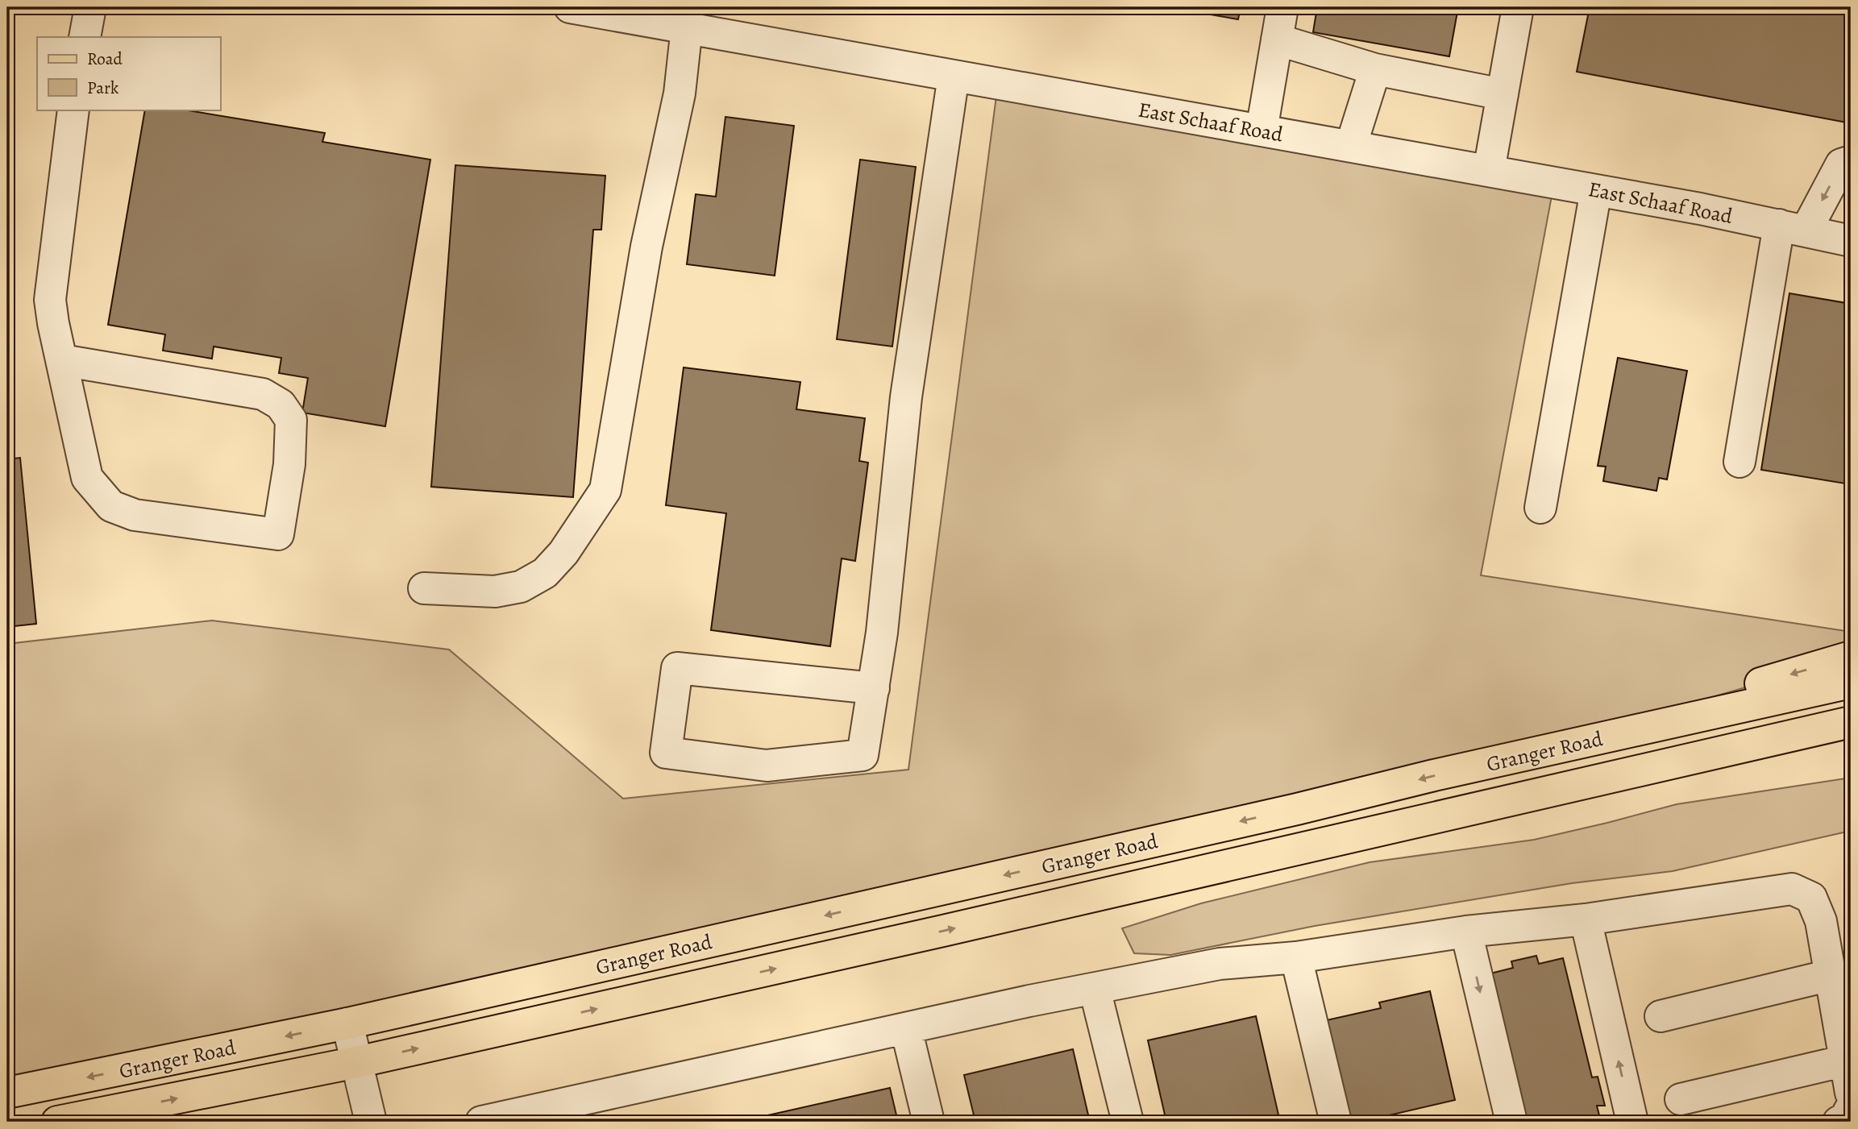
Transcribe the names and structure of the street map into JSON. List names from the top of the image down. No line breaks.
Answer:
{"streets":{"main road":["Granger Road"],"street":["East Schaaf Road"]},"legend":["Road","Park"]}
